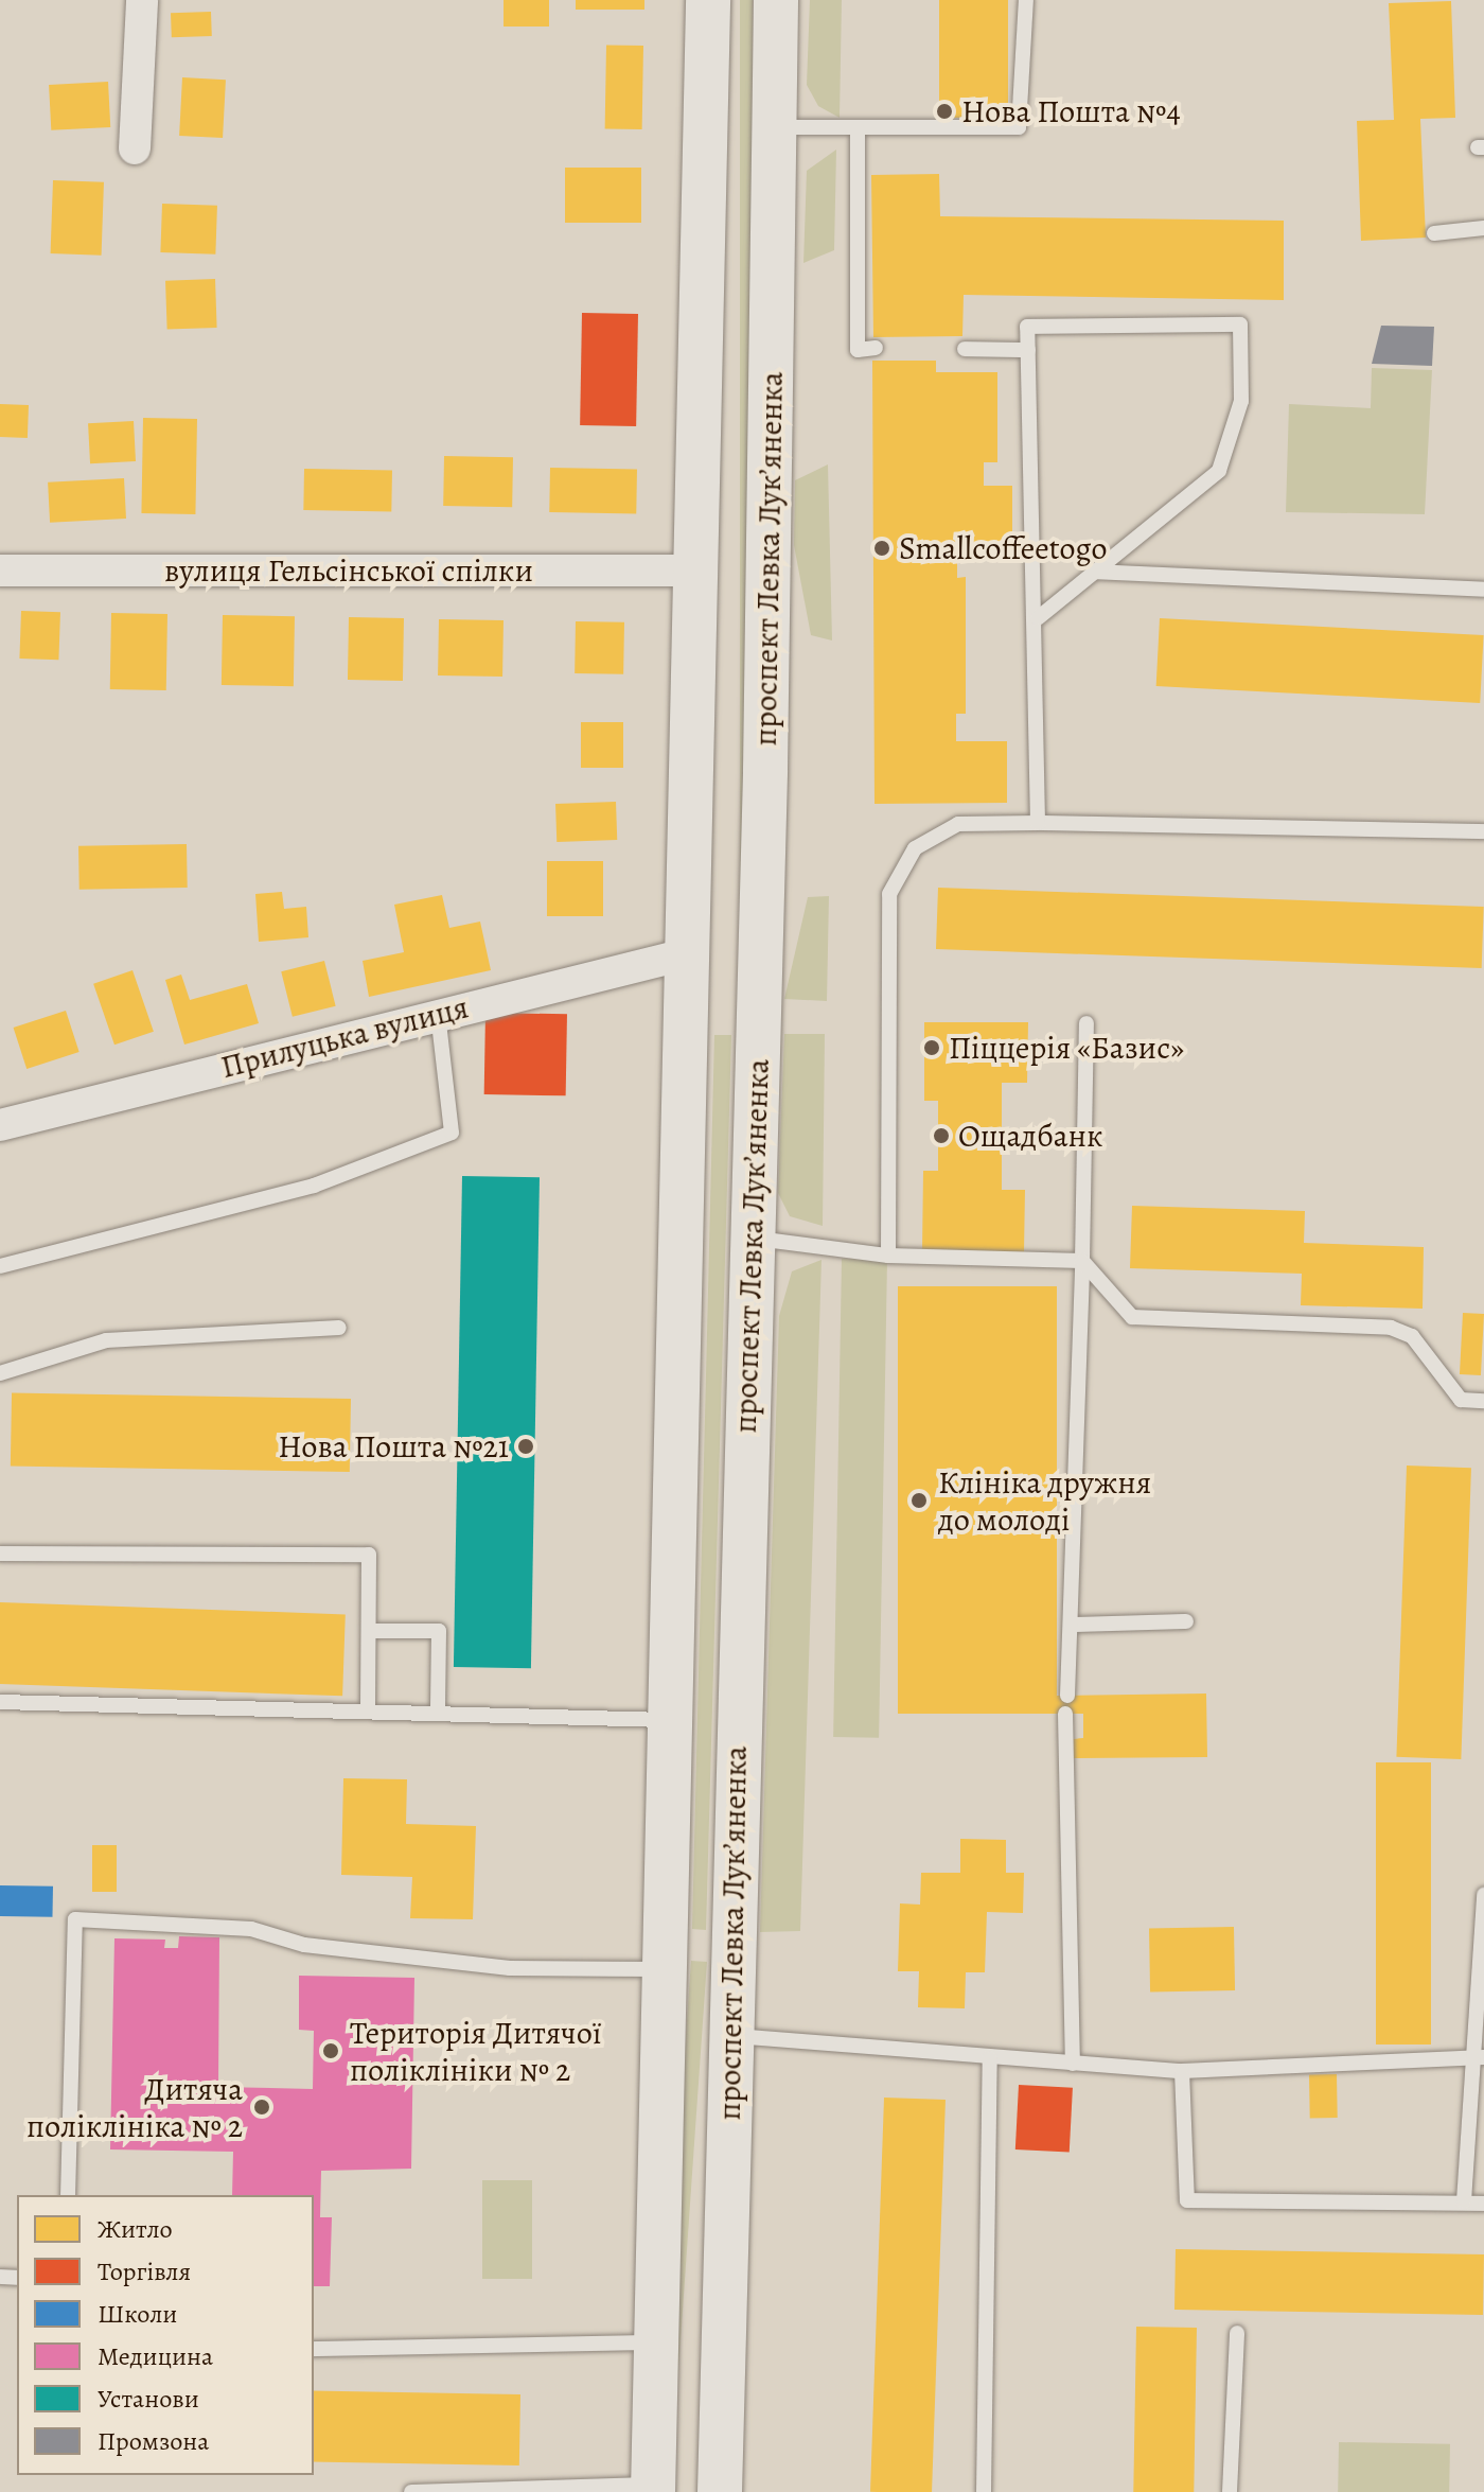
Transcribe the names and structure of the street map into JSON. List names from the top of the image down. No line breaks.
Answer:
{"streets":{"main road":["проспект Левка Лукʼяненка"],"street":["вулиця Гельсінської спілки","Прилуцька вулиця"]},"crossings":[["проспект Левка Лукʼяненка","вулиця Гельсінської спілки"],["проспект Левка Лукʼяненка","Прилуцька вулиця"]],"places":["Нова Пошта №4","Smallcoffeetogo","Піццерія «Базис»","Ощадбанк","Нова Пошта №21","Клініка дружня до молоді","Територія Дитячої поліклініки № 2","Дитяча поліклініка № 2"],"legend":["Житло","Торгівля","Школи","Медицина","Установи","Промзона"]}
